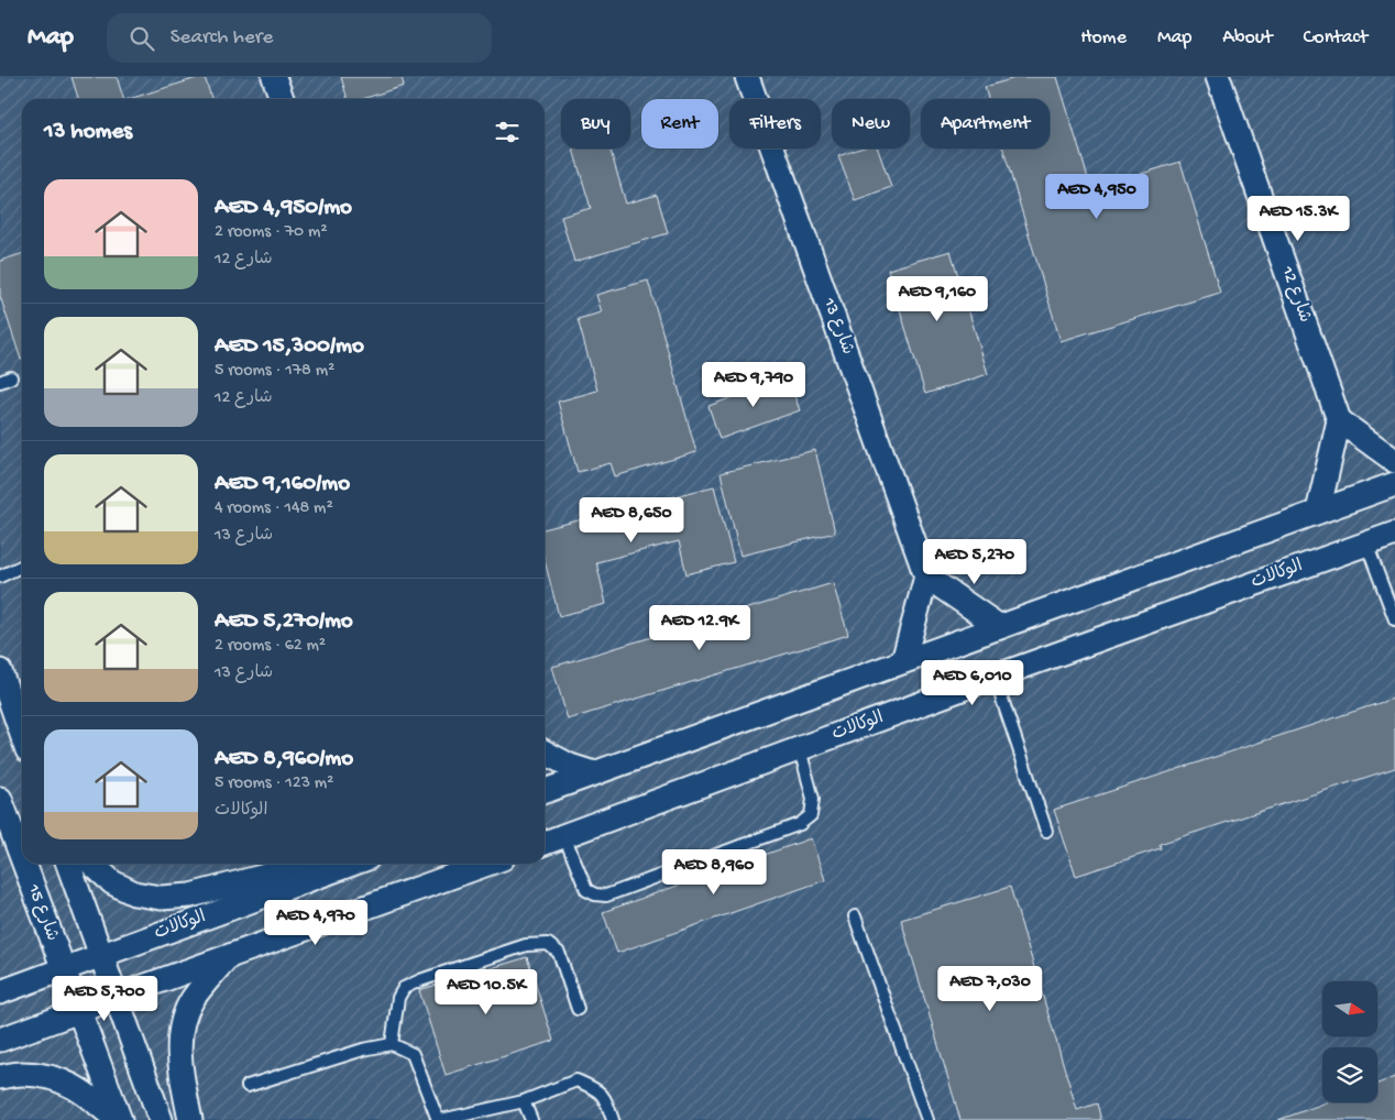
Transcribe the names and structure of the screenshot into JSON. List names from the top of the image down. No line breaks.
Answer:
{"streets":{"street":["شارع 12","شارع 13","الوكالات","شارع 15"]},"crossings":[["الوكالات","شارع 15"]],"north":"right","page":{"header":"Map","search":"Search here","nav":["Home","Map","About","Contact"],"chip":["Buy","Rent","Filters","New","Apartment"],"heading":"13 homes","list":[{"name":"AED 4,950/mo","note":"2 rooms · 70 m² · شارع 12"},{"name":"AED 15,300/mo","note":"5 rooms · 178 m² · شارع 12"},{"name":"AED 9,160/mo","note":"4 rooms · 148 m² · شارع 13"},{"name":"AED 5,270/mo","note":"2 rooms · 62 m² · شارع 13"},{"name":"AED 8,960/mo","note":"5 rooms · 123 m² · الوكالات"}],"price":["AED 4,950","AED 15.3K","AED 9,160","AED 9,790","AED 8,650","AED 5,270","AED 12.9K","AED 6,010","AED 8,960","AED 4,970","AED 7,030","AED 10.5K","AED 5,700"]}}
